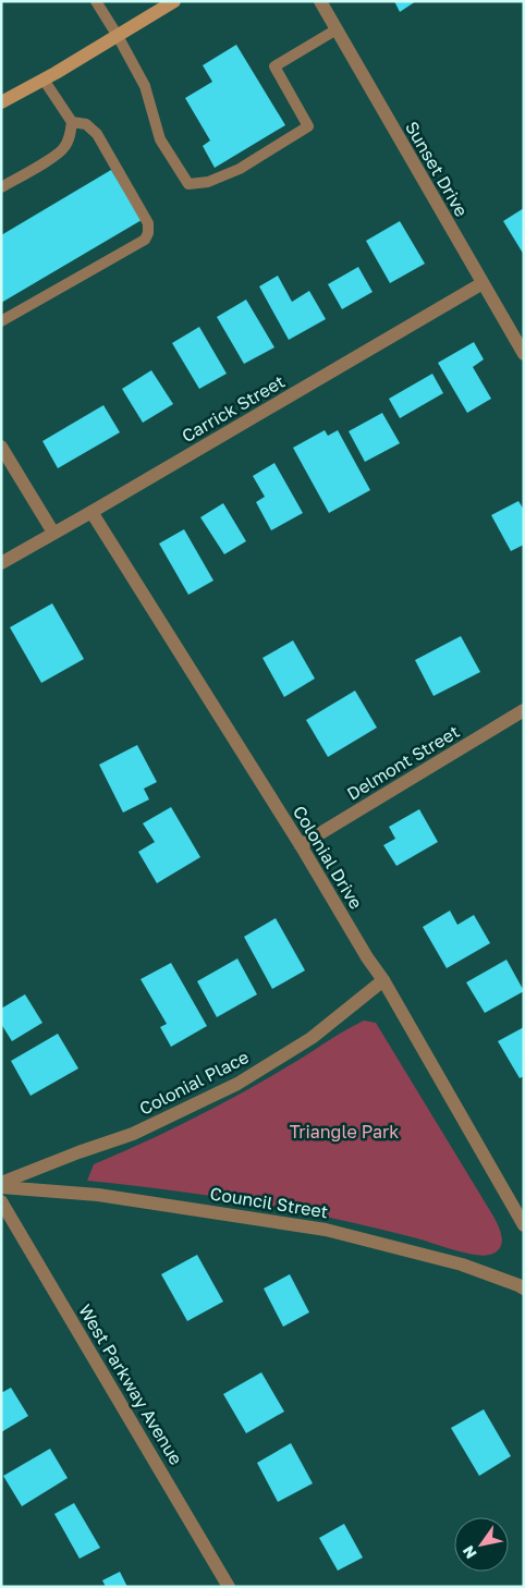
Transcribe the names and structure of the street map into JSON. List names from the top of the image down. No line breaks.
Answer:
{"streets":{"street":["Sunset Drive","Carrick Street","Delmont Street","Colonial Drive","Colonial Place","Council Street","West Parkway Avenue"]},"crossings":[["Sunset Drive","Carrick Street"],["Carrick Street","Colonial Drive"],["Delmont Street","Colonial Drive"],["Colonial Drive","Colonial Place"],["Colonial Place","Council Street"]],"parks":["Triangle Park"],"north":"bottom left"}
